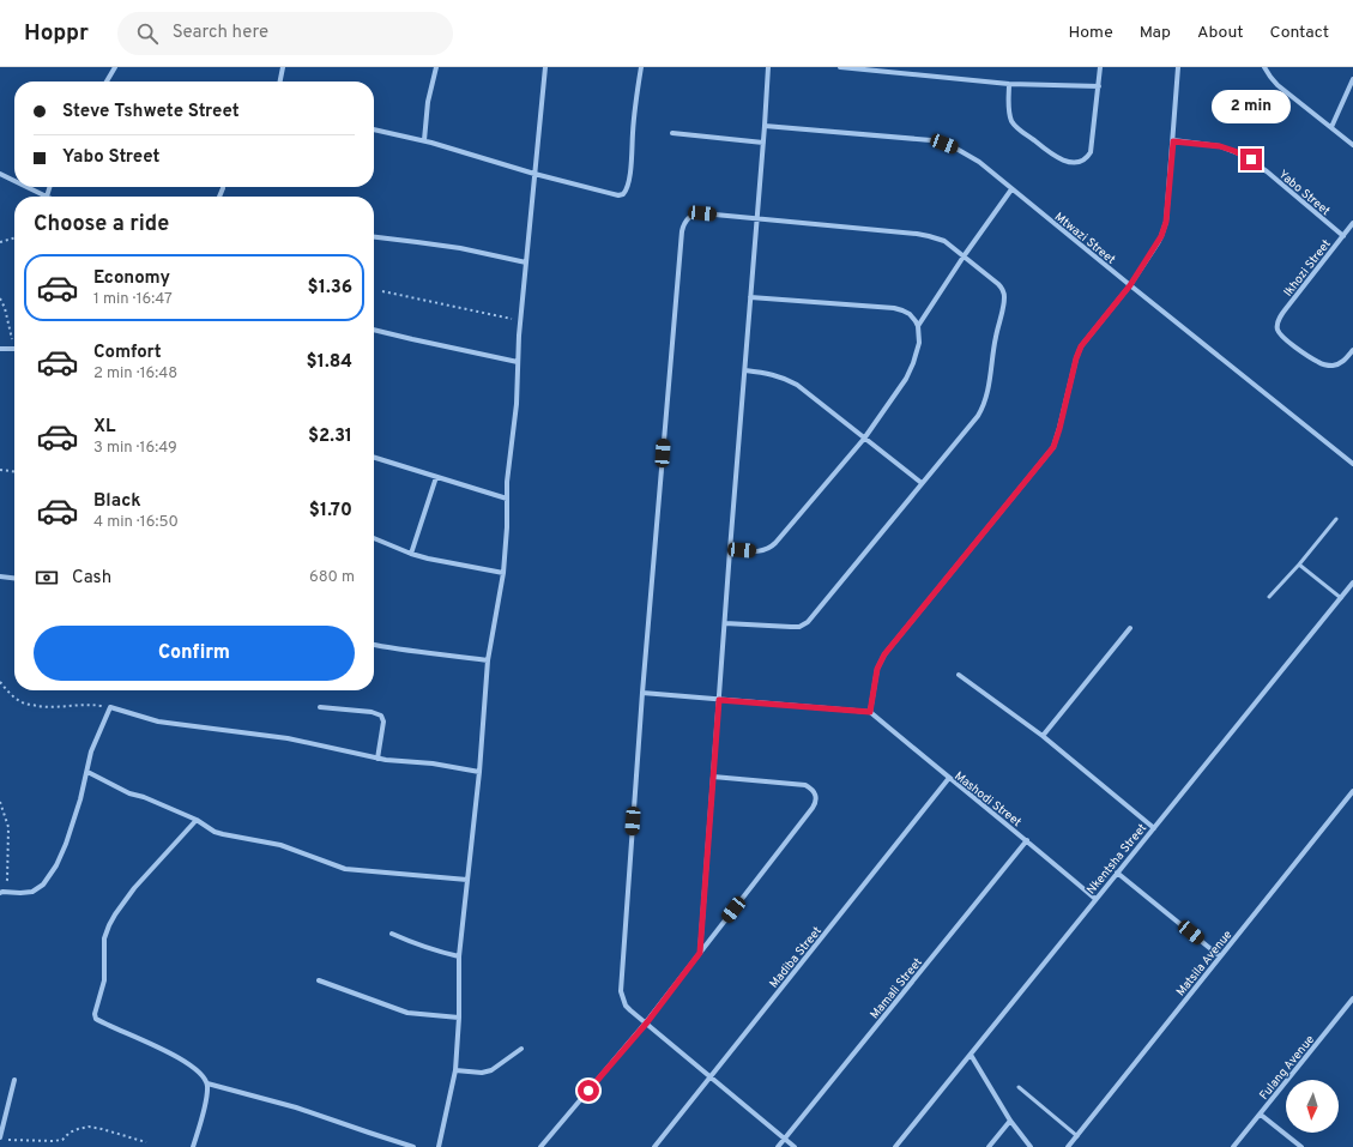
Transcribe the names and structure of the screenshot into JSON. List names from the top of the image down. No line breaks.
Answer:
{"streets":{"street":["Yabo Street","Mtwazi Street","Ikhozi Street","Mashodi Street","Nkentsha Street","Madiba Street","Matsila Avenue","Mamali Street","Fulang Avenue"]},"crossings":[["Yabo Street","Ikhozi Street"],["Mashodi Street","Nkentsha Street"],["Mashodi Street","Madiba Street"],["Mashodi Street","Mamali Street"]],"north":"bottom","page":{"header":"Hoppr","search":"Search here","nav":["Home","Map","About","Contact"],"banner":["Steve Tshwete Street","Yabo Street"],"bubble":"2 min","heading":"Choose a ride","list":[{"name":"Economy","note":"1 min · 16:47","value":"$1.36"},{"name":"Comfort","note":"2 min · 16:48","value":"$1.84"},{"name":"XL","note":"3 min · 16:49","value":"$2.31"},{"name":"Black","note":"4 min · 16:50","value":"$1.70"}],"pay":["Cash","680 m"],"buttons":"Confirm"}}
